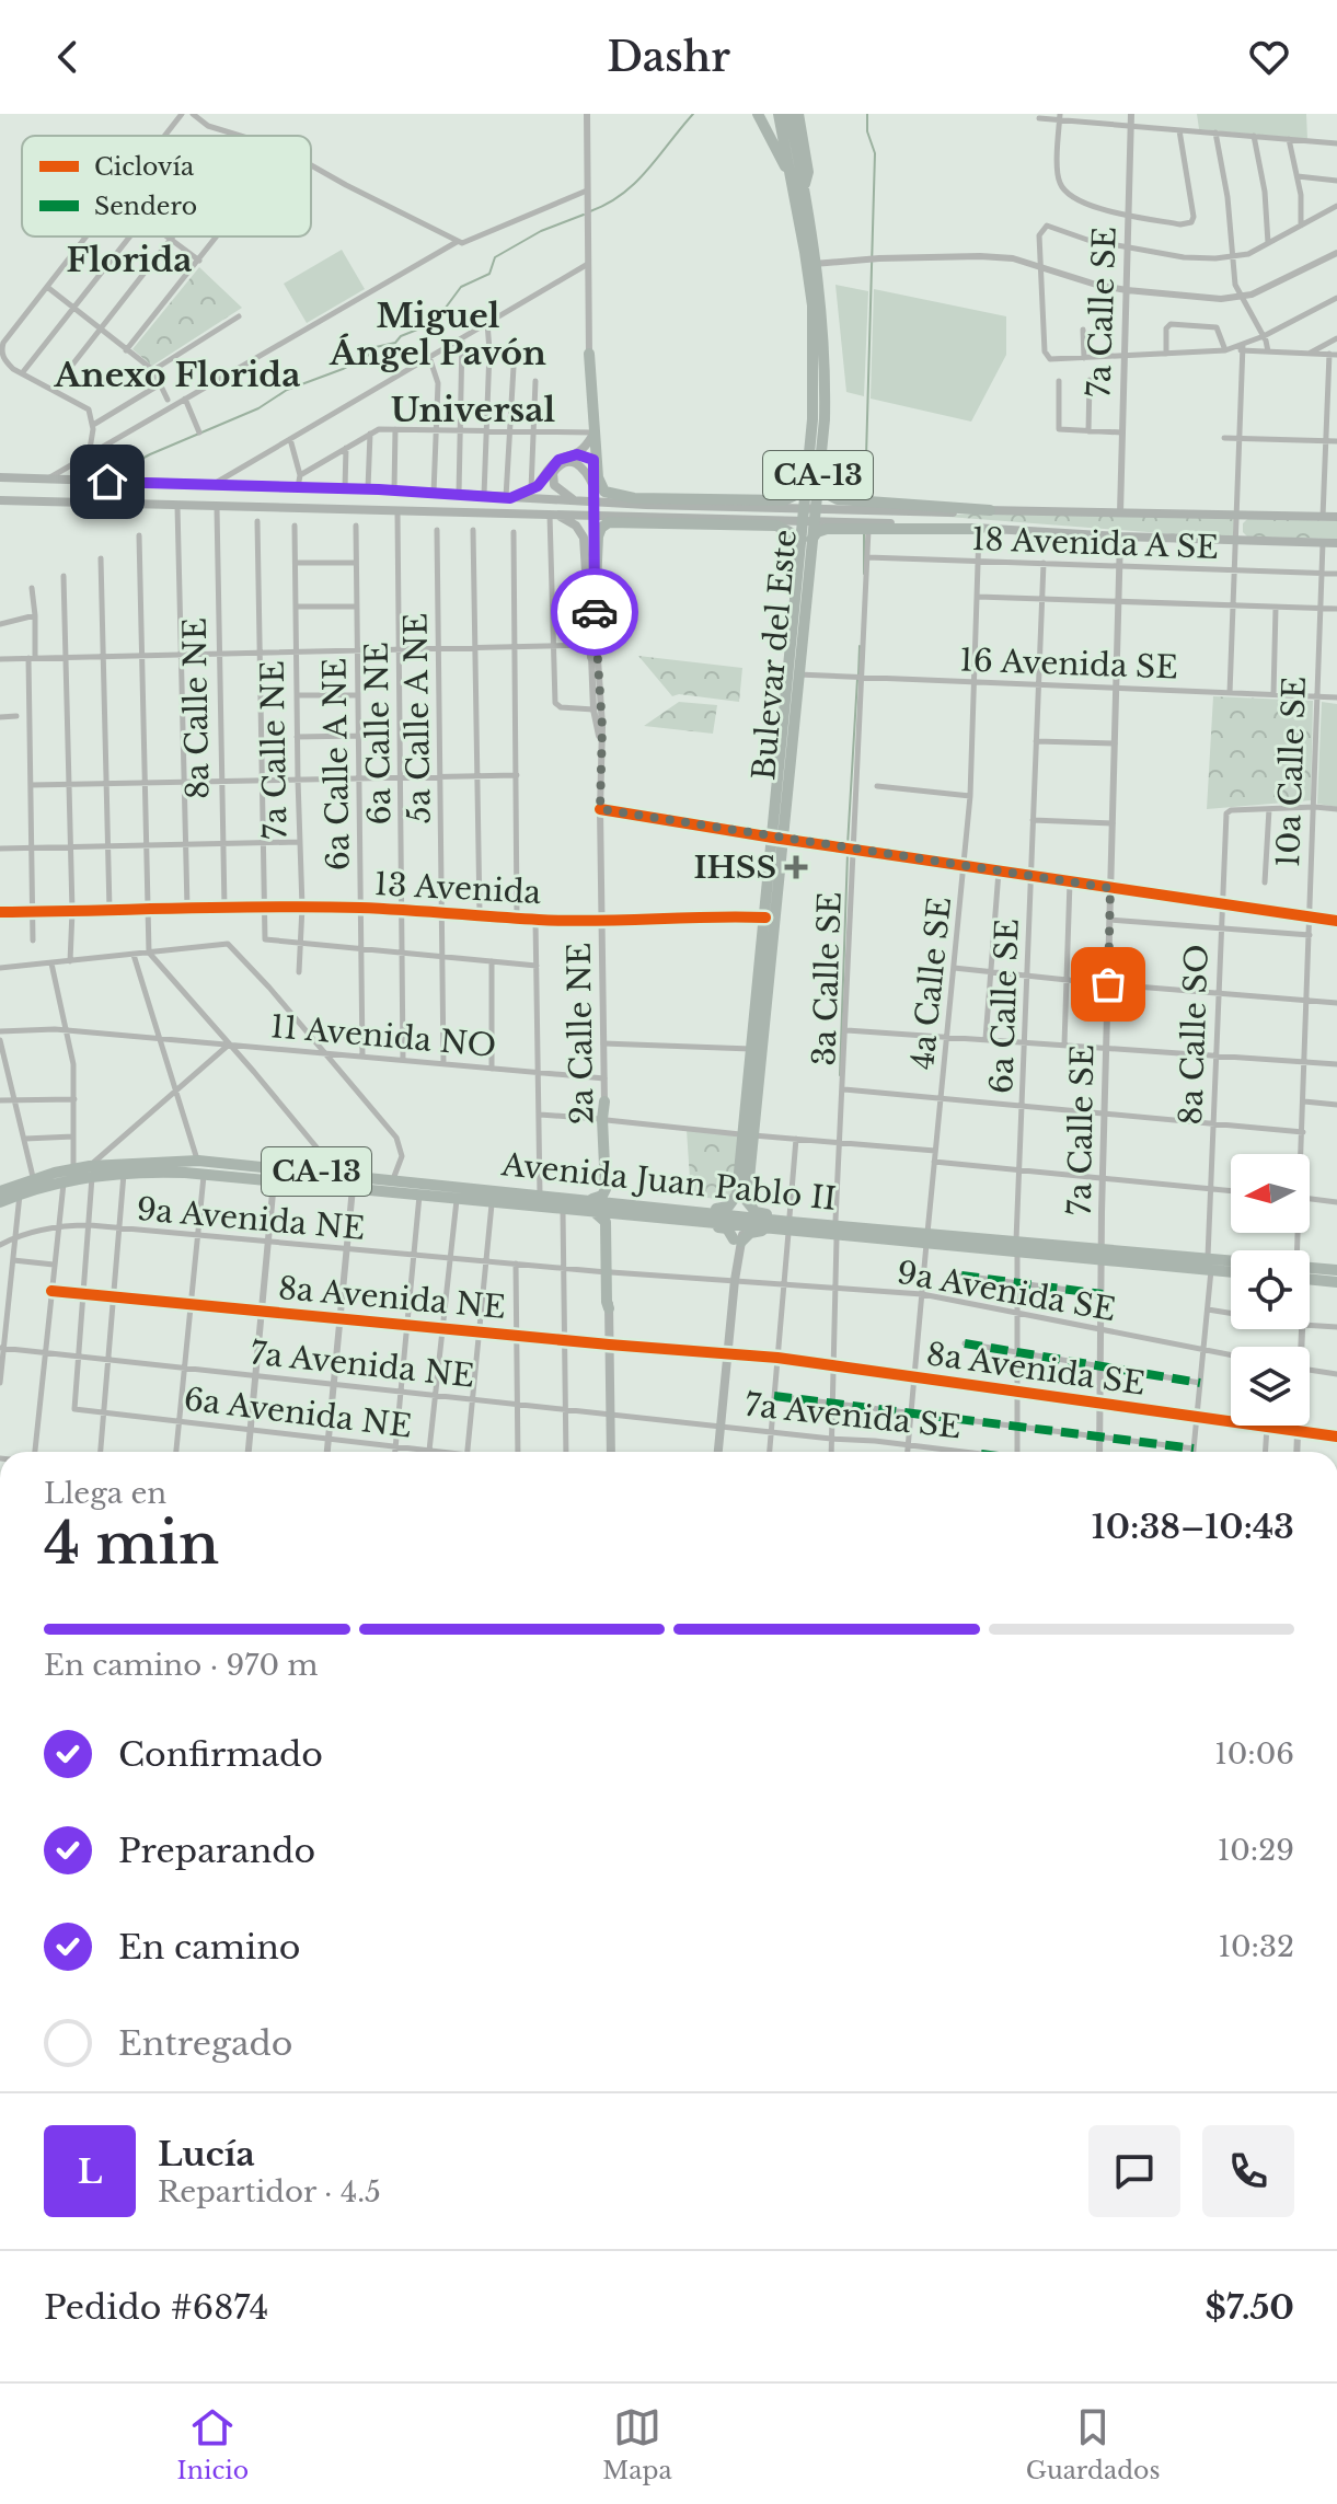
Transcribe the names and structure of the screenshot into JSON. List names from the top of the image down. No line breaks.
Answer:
{"streets":{"highway":["CA-13","Bulevar del Este","Avenida Juan Pablo II"],"main road":["2a Calle NE"],"street":["7a Calle SE","18 Avenida A SE","16 Avenida SE","8a Calle NE","5a Calle A NE","6a Calle NE","7a Calle NE","6a Calle A NE","10a Calle SE","13 Avenida","3a Calle SE","4a Calle SE","6a Calle SE","8a Calle SO","11 Avenida NO","9a Avenida NE","9a Avenida SE","8a Avenida NE","7a Avenida NE","8a Avenida SE","6a Avenida NE","7a Avenida SE"]},"crossings":[["7a Calle SE","18 Avenida A SE"],["7a Calle SE","16 Avenida SE"],["7a Calle SE","Avenida Juan Pablo II"],["7a Calle SE","9a Avenida SE"],["7a Calle SE","8a Avenida SE"],["18 Avenida A SE","10a Calle SE"],["18 Avenida A SE","3a Calle SE"],["18 Avenida A SE","4a Calle SE"],["18 Avenida A SE","6a Calle SE"],["Bulevar del Este","16 Avenida SE"],["Bulevar del Este","13 Avenida"],["16 Avenida SE","10a Calle SE"],["16 Avenida SE","3a Calle SE"],["16 Avenida SE","4a Calle SE"],["16 Avenida SE","6a Calle SE"],["8a Calle NE","13 Avenida"],["5a Calle A NE","13 Avenida"],["5a Calle A NE","11 Avenida NO"],["6a Calle NE","13 Avenida"],["6a Calle NE","11 Avenida NO"],["7a Calle NE","13 Avenida"],["6a Calle A NE","13 Avenida"],["6a Calle A NE","11 Avenida NO"],["10a Calle SE","8a Avenida SE"],["13 Avenida","2a Calle NE"],["4a Calle SE","Avenida Juan Pablo II"],["4a Calle SE","9a Avenida SE"],["4a Calle SE","8a Avenida SE"],["4a Calle SE","7a Avenida SE"],["6a Calle SE","Avenida Juan Pablo II"],["6a Calle SE","9a Avenida SE"],["6a Calle SE","8a Avenida SE"],["2a Calle NE","11 Avenida NO"],["2a Calle NE","8a Avenida NE"],["2a Calle NE","7a Avenida NE"],["8a Calle SO","Avenida Juan Pablo II"],["8a Calle SO","9a Avenida SE"],["8a Calle SO","8a Avenida SE"],["9a Avenida NE","9a Avenida SE"],["8a Avenida NE","8a Avenida SE"],["7a Avenida NE","6a Avenida NE"],["7a Avenida NE","7a Avenida SE"]],"districts":["Florida","Miguel Ángel Pavón","Anexo Florida","Universal"],"places":{"health":["IHSS"]},"legend":["Ciclovía","Sendero"],"north":"left","page":{"header":"Dashr","heading":["4 min","Llega en","10:38–10:43"],"panel":["Lucía","Repartidor · 4.5","Pedido #6874","$7.50"],"bar":"En camino · 970 m","list":[["Confirmado","10:06"],["Preparando","10:29"],["En camino","10:32"],"Entregado"],"round":"L","tabs":["Inicio","Mapa","Guardados"]}}
